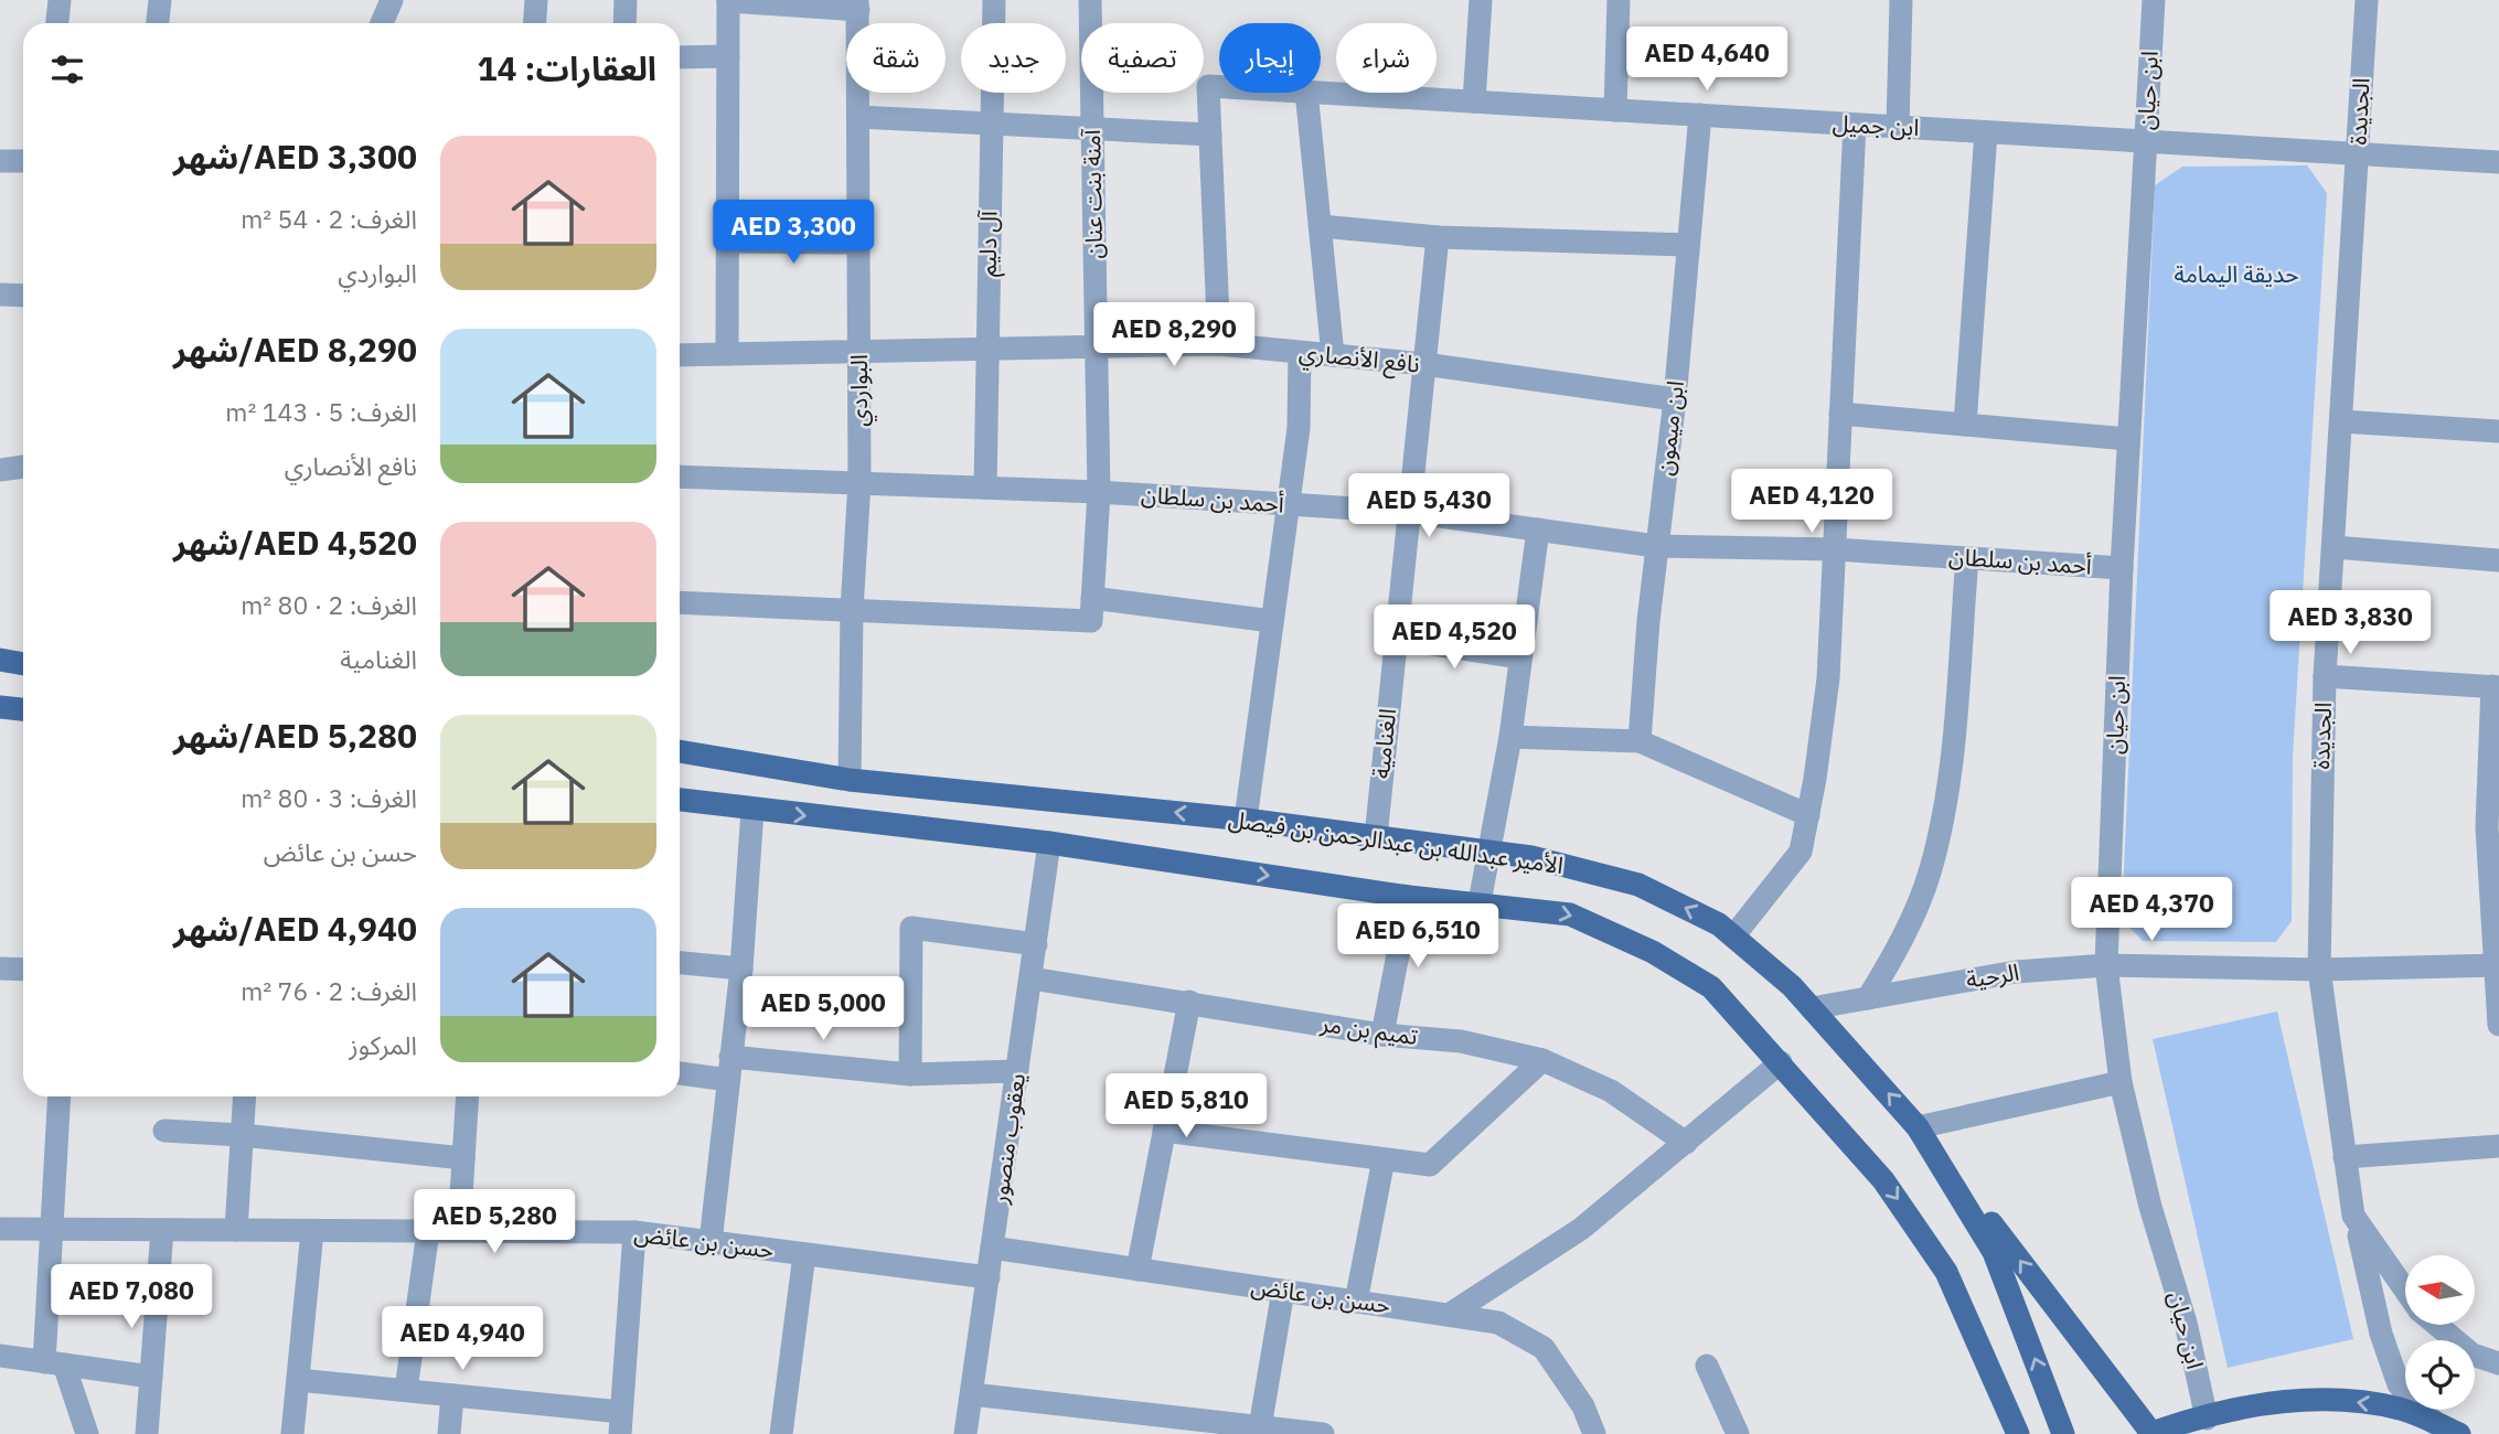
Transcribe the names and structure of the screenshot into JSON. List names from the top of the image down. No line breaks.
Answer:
{"streets":{"main road":["الأمير عبدالله بن عبدالرحمن بن فيصل"],"street":["ابن حيان","الجديدة","ابن جميل","آمنة بنت عنان","آل دليم","نافع الأنصاري","البواردي","ابن ميمون","أحمد بن سلطان","الغنامية","الرحية","تميم بن مر","يعقوب منصور","حسن بن عائض"]},"crossings":[["ابن حيان","ابن جميل"],["ابن حيان","أحمد بن سلطان"],["ابن حيان","الرحية"],["الجديدة","ابن جميل"],["الجديدة","الرحية"],["ابن جميل","نافع الأنصاري"],["ابن جميل","ابن ميمون"],["آمنة بنت عنان","نافع الأنصاري"],["آمنة بنت عنان","أحمد بن سلطان"],["آل دليم","نافع الأنصاري"],["آل دليم","أحمد بن سلطان"],["نافع الأنصاري","البواردي"],["نافع الأنصاري","ابن ميمون"],["نافع الأنصاري","الغنامية"],["البواردي","أحمد بن سلطان"],["البواردي","الأمير عبدالله بن عبدالرحمن بن فيصل"],["ابن ميمون","أحمد بن سلطان"],["أحمد بن سلطان","الغنامية"],["الغنامية","الأمير عبدالله بن عبدالرحمن بن فيصل"],["الأمير عبدالله بن عبدالرحمن بن فيصل","الرحية"],["الأمير عبدالله بن عبدالرحمن بن فيصل","يعقوب منصور"],["تميم بن مر","يعقوب منصور"],["يعقوب منصور","حسن بن عائض"]],"parks":["حديقة اليمامة"],"north":"left","page":{"chip":["شراء","إيجار","تصفية","جديد","شقة"],"heading":"العقارات: 14","price":["AED 4,640","AED 3,300","AED 8,290","AED 4,120","AED 5,430","AED 3,830","AED 4,520","AED 4,370","AED 6,510","AED 5,000","AED 5,810","AED 5,280","AED 7,080","AED 4,940"],"list":[{"name":"AED 3,300/شهر","note":"الغرف: 2 · 54 m² · البواردي"},{"name":"AED 8,290/شهر","note":"الغرف: 5 · 143 m² · نافع الأنصاري"},{"name":"AED 4,520/شهر","note":"الغرف: 2 · 80 m² · الغنامية"},{"name":"AED 5,280/شهر","note":"الغرف: 3 · 80 m² · حسن بن عائض"},{"name":"AED 4,940/شهر","note":"الغرف: 2 · 76 m² · المركوز"}]}}
